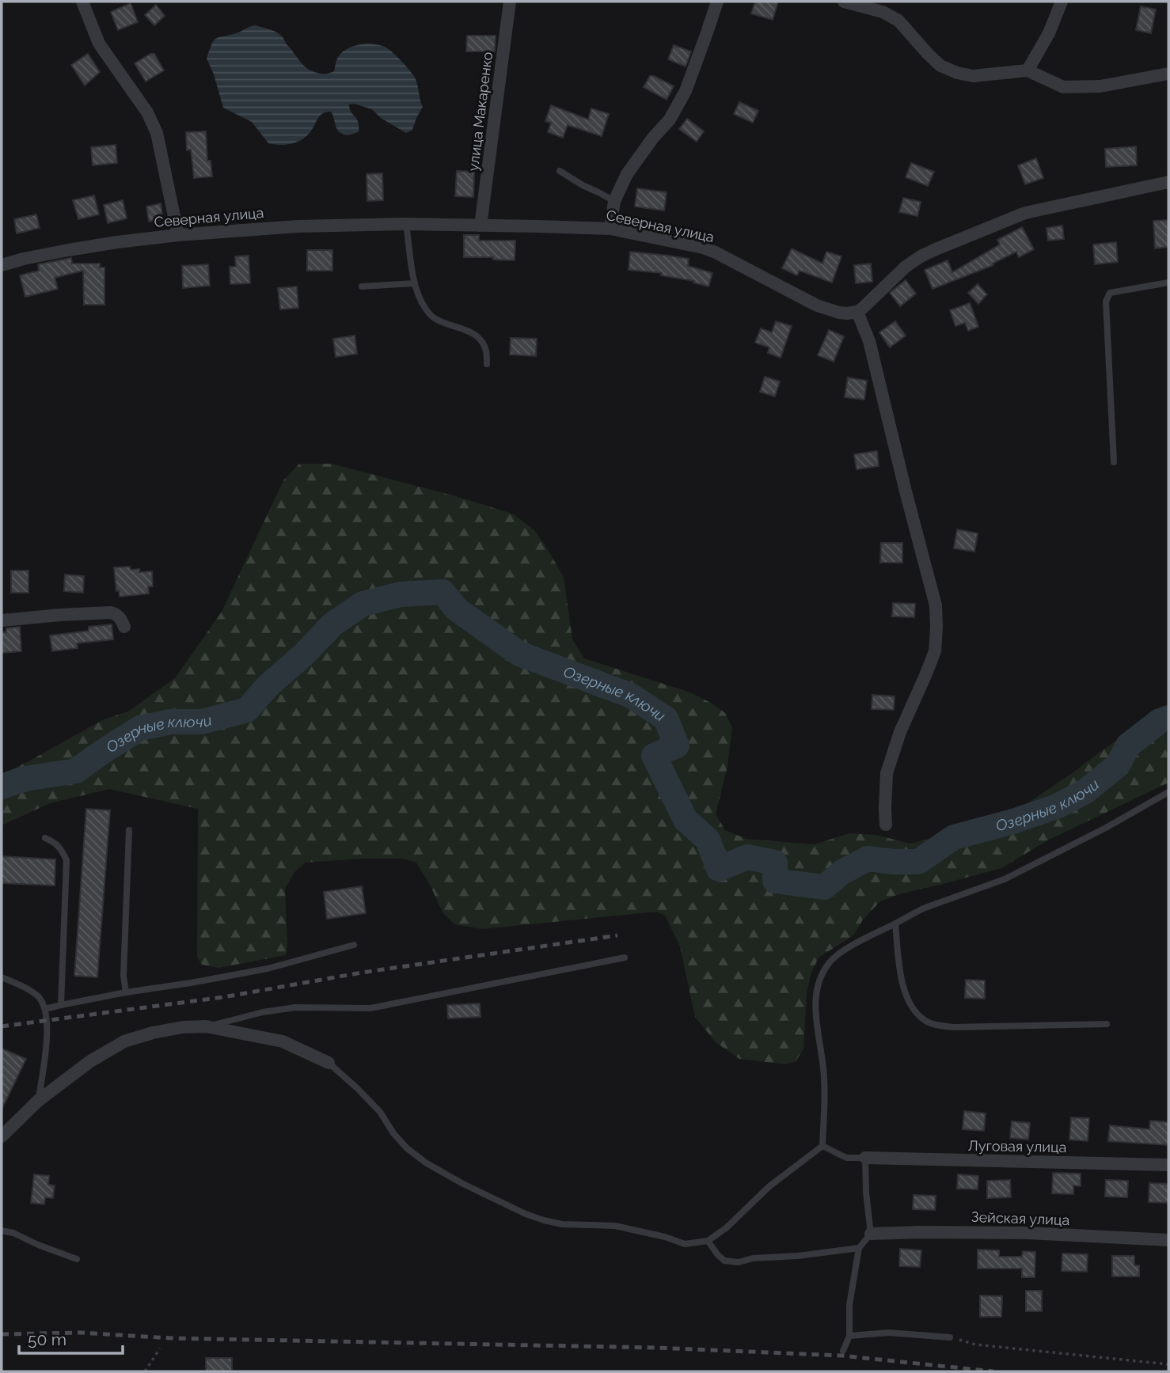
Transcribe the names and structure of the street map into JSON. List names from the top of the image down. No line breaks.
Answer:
{"streets":{"street":["улица Макаренко","Северная улица","Луговая улица","Зейская улица"]},"crossings":[["улица Макаренко","Северная улица"]],"water":["Озерные ключи"],"scale_bar":"50 m"}
